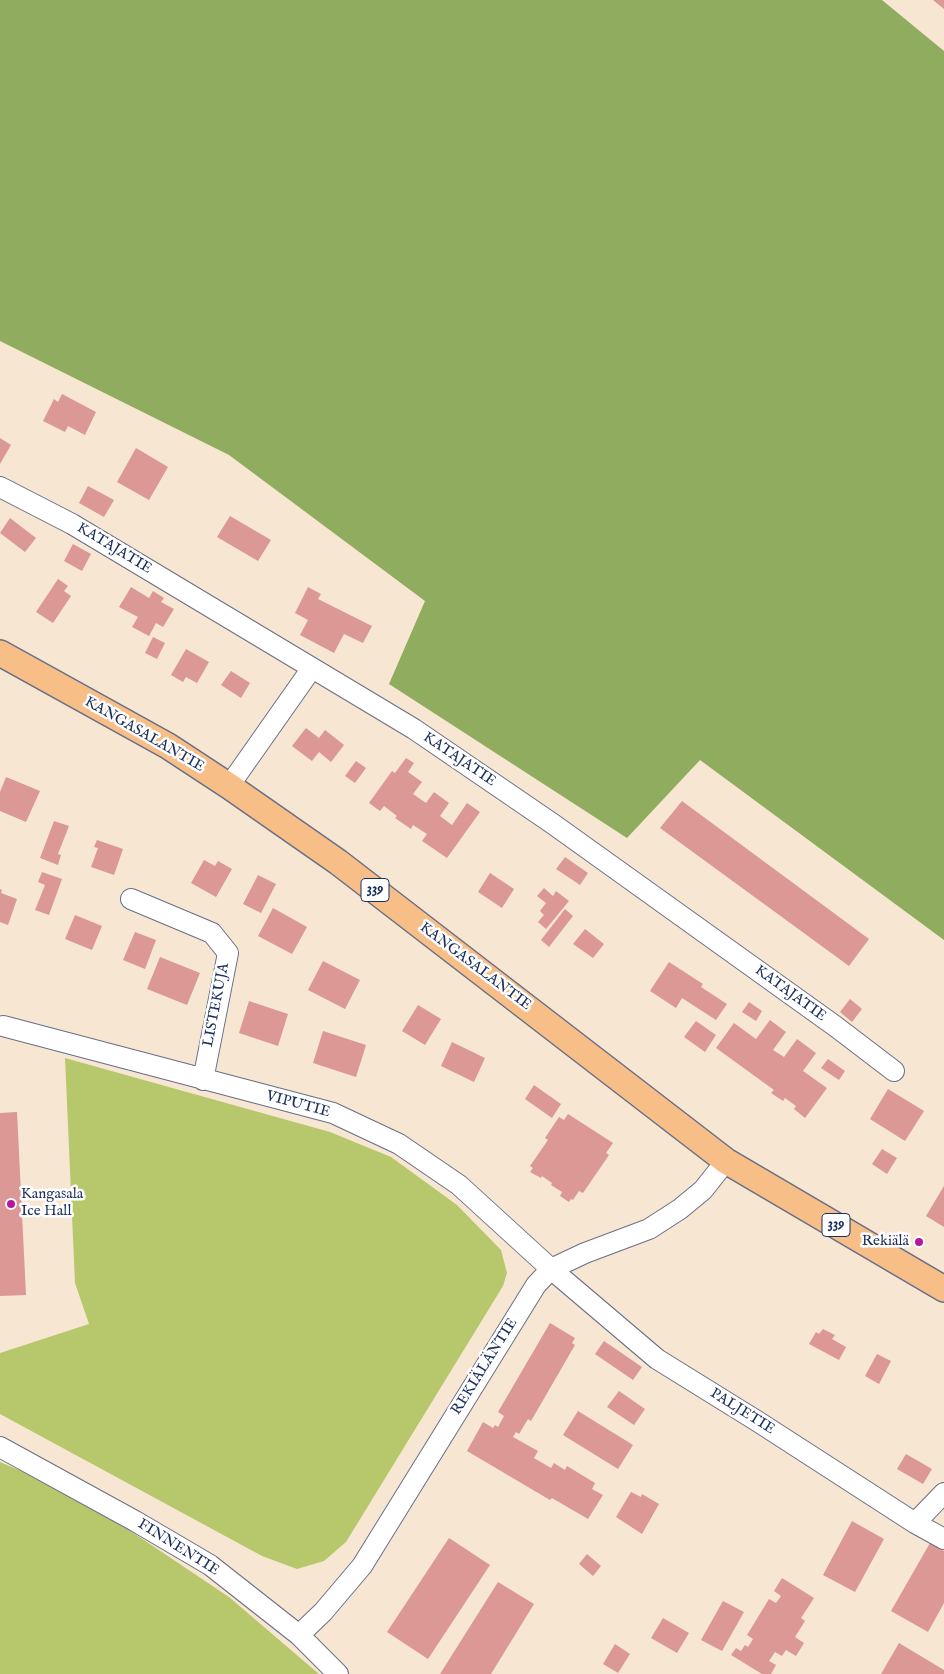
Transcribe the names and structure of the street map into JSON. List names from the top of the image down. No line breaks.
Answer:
{"streets":{"main road":["KANGASALANTIE","339"],"street":["KATAJATIE","LISTEKUJA","VIPUTIE","REKIÄLÄNTIE","PALJETIE","FINNENTIE"]},"crossings":[["KANGASALANTIE","REKIÄLÄNTIE"],["LISTEKUJA","VIPUTIE"],["VIPUTIE","REKIÄLÄNTIE"],["VIPUTIE","PALJETIE"],["REKIÄLÄNTIE","PALJETIE"],["REKIÄLÄNTIE","FINNENTIE"]],"places":["Kangasala Ice Hall","Rekiälä"]}
